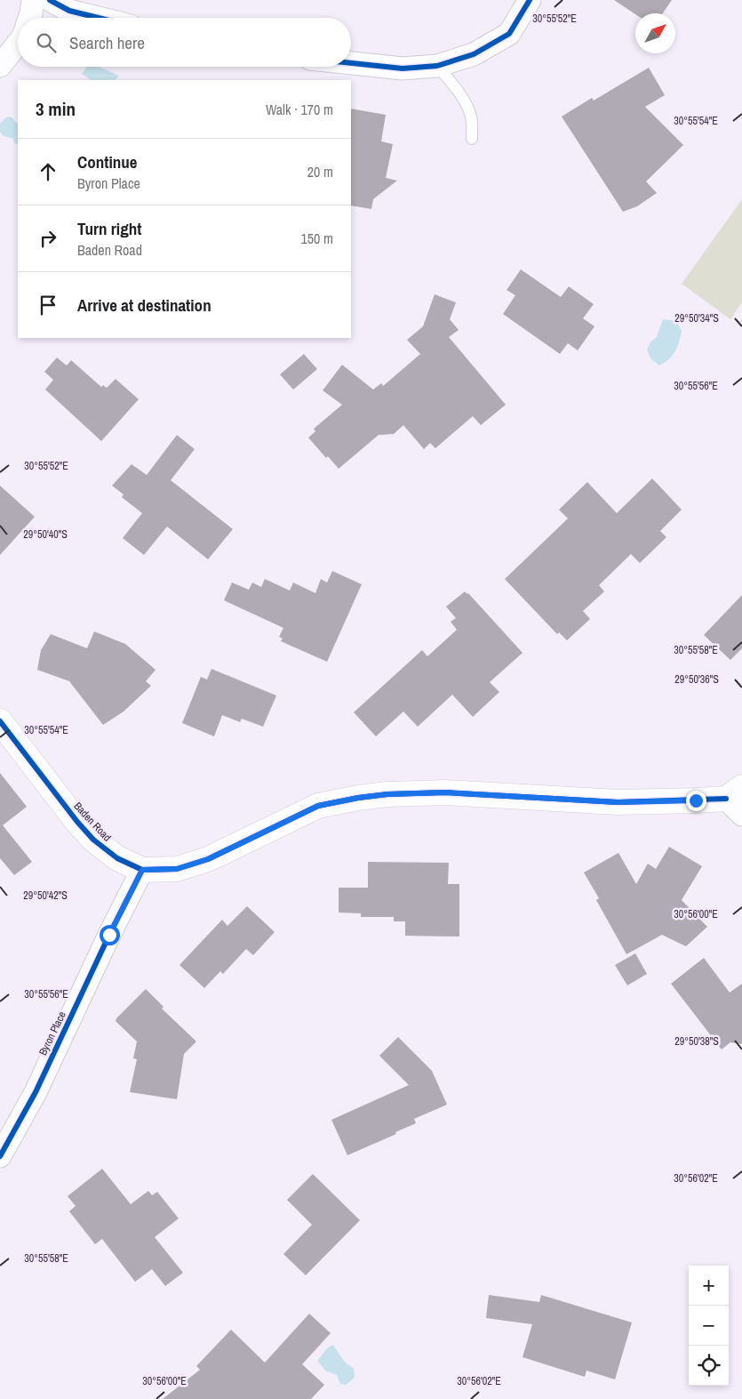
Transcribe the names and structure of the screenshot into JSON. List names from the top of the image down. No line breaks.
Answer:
{"streets":{"street":["Baden Road","Byron Place"]},"crossings":[["Baden Road","Byron Place"]],"north":"top right","page":{"search":"Search here","heading":["3 min","Walk · 170 m"],"list":[["Continue","Byron Place","20 m"],["Turn right","Baden Road","150 m"],"Arrive at destination"],"map_buttons":["+","−"]},"coordinates":["30°55'52\"E","30°55'54\"E","29°50'34\"S","30°55'56\"E","29°50'40\"S","30°55'58\"E","29°50'36\"S","29°50'42\"S","30°56'00\"E","29°50'38\"S","30°56'02\"E"]}
